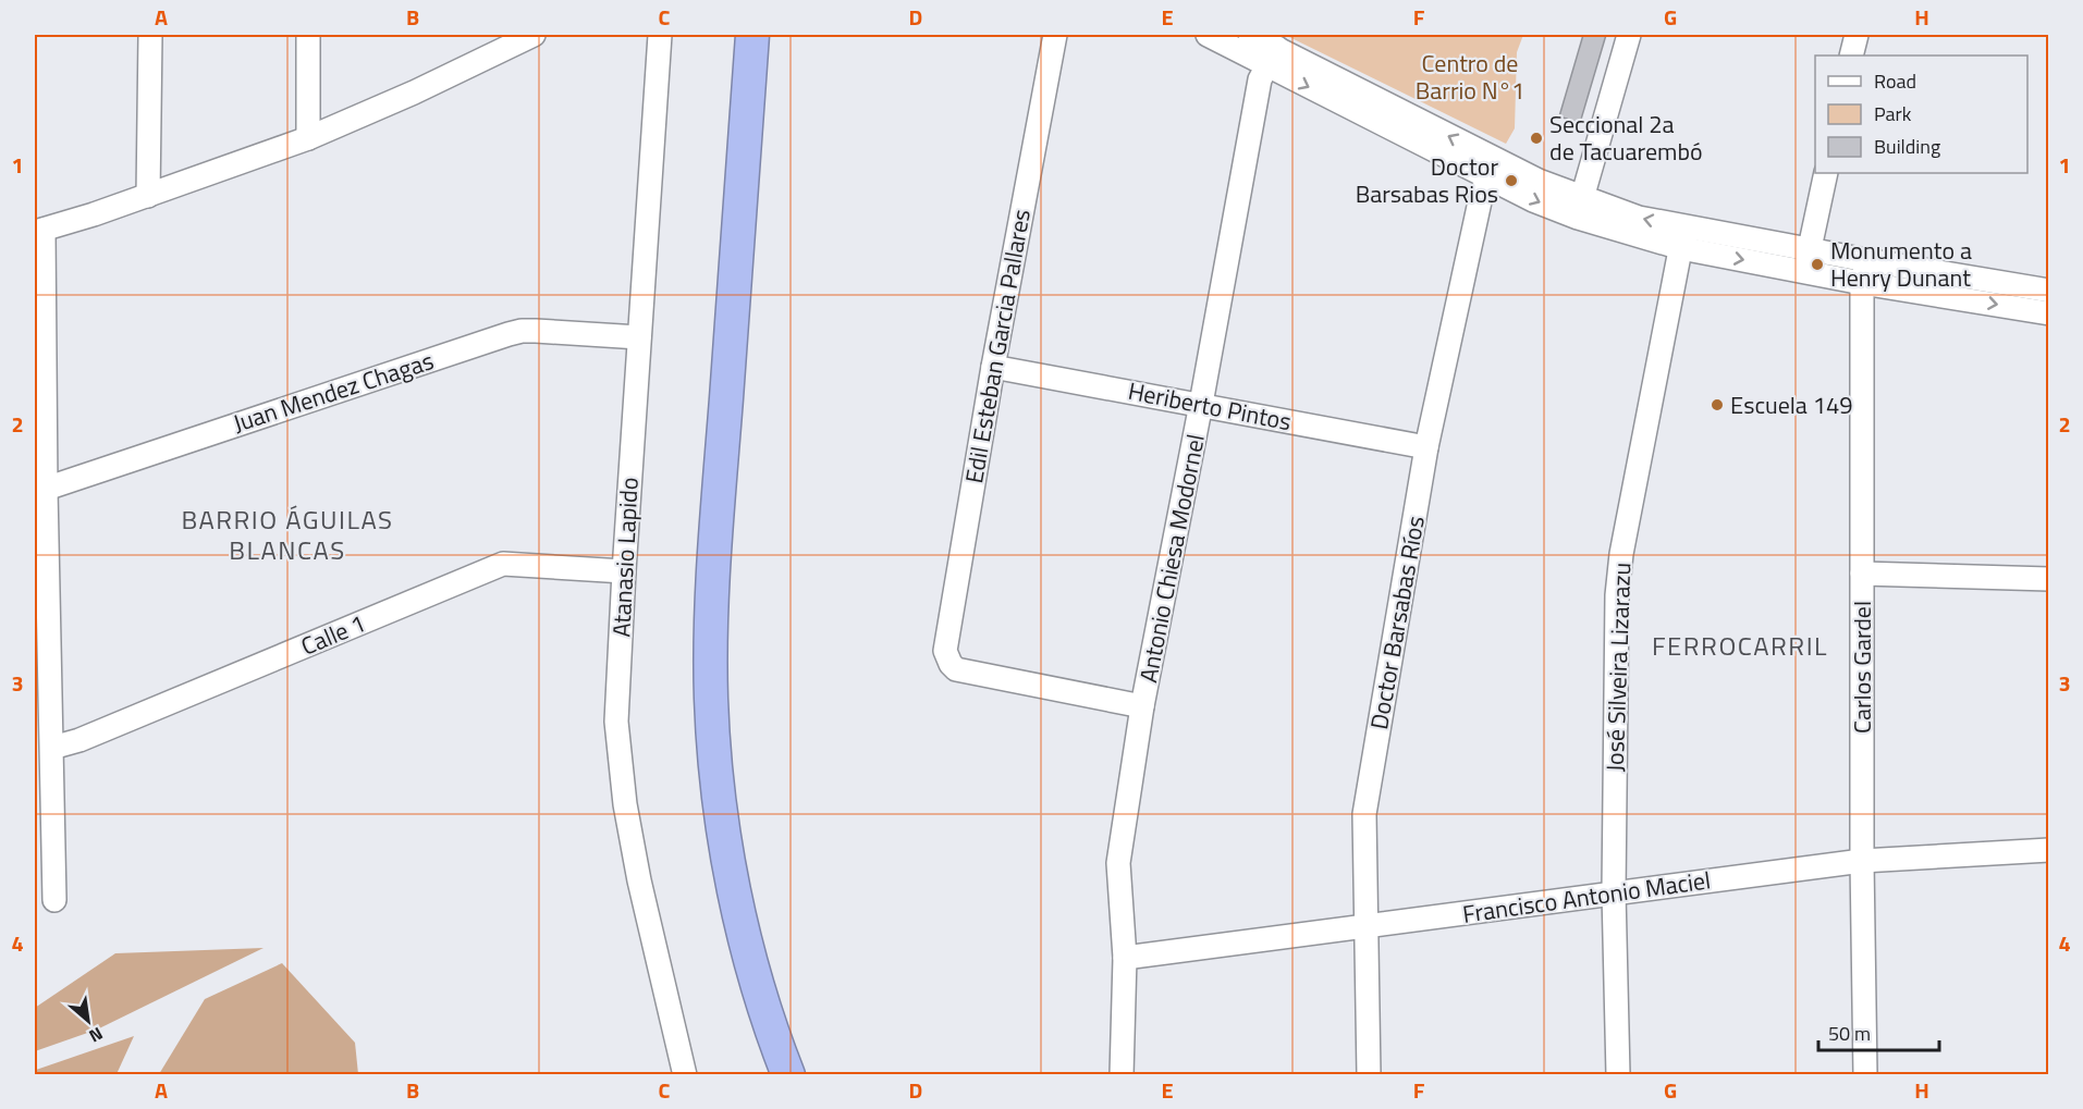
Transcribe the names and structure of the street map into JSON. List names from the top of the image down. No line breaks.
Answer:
{"streets":{"street":["Edil Esteban Garcia Pallares","Juan Mendez Chagas","Heriberto Pintos","Atanasio Lapido","Antonio Chiesa Modornel","Doctor Barsabas Ríos","Calle 1","José Silveira Lizarazu","Carlos Gardel","Francisco Antonio Maciel"]},"crossings":[["Edil Esteban Garcia Pallares","Heriberto Pintos"],["Edil Esteban Garcia Pallares","Antonio Chiesa Modornel"],["Juan Mendez Chagas","Atanasio Lapido"],["Heriberto Pintos","Antonio Chiesa Modornel"],["Heriberto Pintos","Doctor Barsabas Ríos"],["Atanasio Lapido","Calle 1"],["Antonio Chiesa Modornel","Francisco Antonio Maciel"],["Doctor Barsabas Ríos","Francisco Antonio Maciel"],["José Silveira Lizarazu","Francisco Antonio Maciel"],["Carlos Gardel","Francisco Antonio Maciel"]],"districts":["BARRIO ÁGUILAS BLANCAS","FERROCARRIL"],"parks":["Centro de Barrio N°1"],"places":["Seccional 2a de Tacuarembó","Doctor Barsabas Rios","Monumento a Henry Dunant","Escuela 149"],"legend":["Road","Park","Building"],"scale_bar":"50 m","north":"bottom right","grid":{"columns":["A","B","C","D","E","F","G","H"],"rows":["1","2","3","4"]}}
